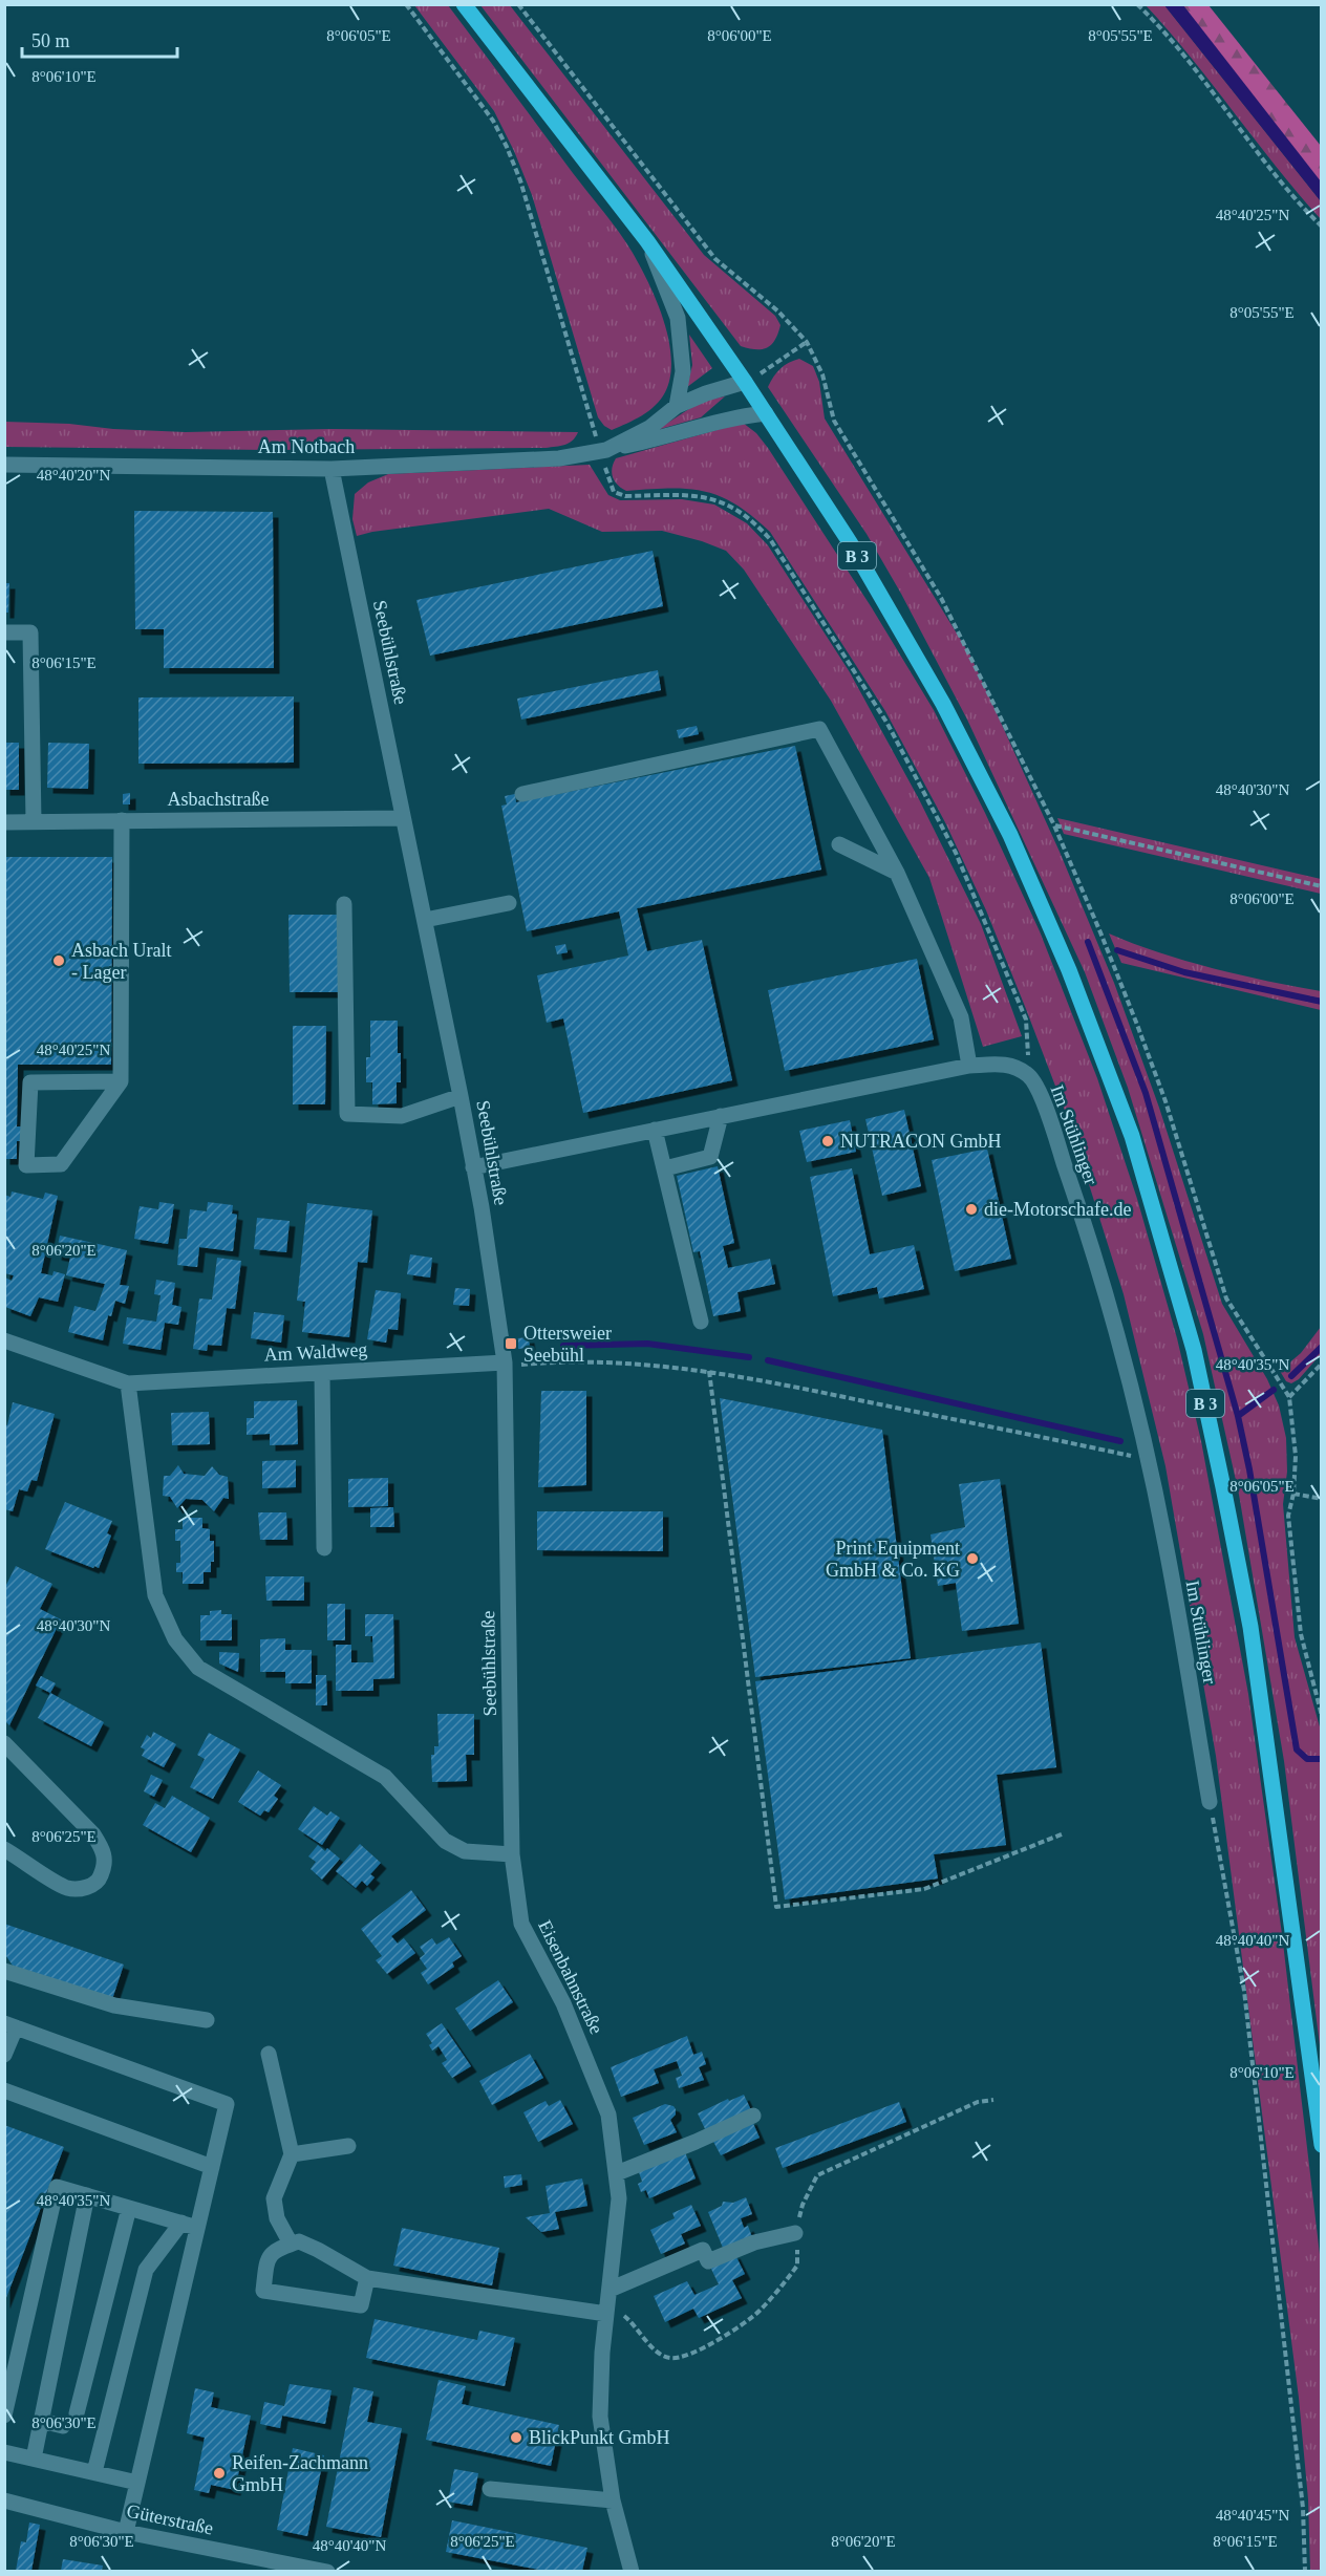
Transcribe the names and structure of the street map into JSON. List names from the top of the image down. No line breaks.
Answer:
{"streets":{"main road":["B 3"],"street":["Am Notbach","Seebühlstraße","Asbachstraße","Im Stühlinger","Am Waldweg","Eisenbahnstraße","Güterstraße"]},"crossings":[["Am Notbach","B 3"],["Am Notbach","Seebühlstraße"],["Seebühlstraße","Asbachstraße"],["Seebühlstraße","Im Stühlinger"],["Seebühlstraße","Am Waldweg"],["Seebühlstraße","Eisenbahnstraße"]],"places":{"other":["Asbach Uralt - Lager","NUTRACON GmbH","die-Motorschafe.de","Print Equipment GmbH & Co. KG","BlickPunkt GmbH","Reifen-Zachmann GmbH"],"transit":["Ottersweier Seebühl"]},"scale_bar":"50 m","coordinates":["8°06'05\"E","8°06'00\"E","8°05'55\"E","8°06'10\"E","48°40'25\"N","48°40'20\"N","8°06'15\"E","48°40'30\"N","8°06'20\"E","48°40'35\"N","8°06'25\"E","48°40'40\"N","8°06'30\"E","48°40'45\"N"]}
